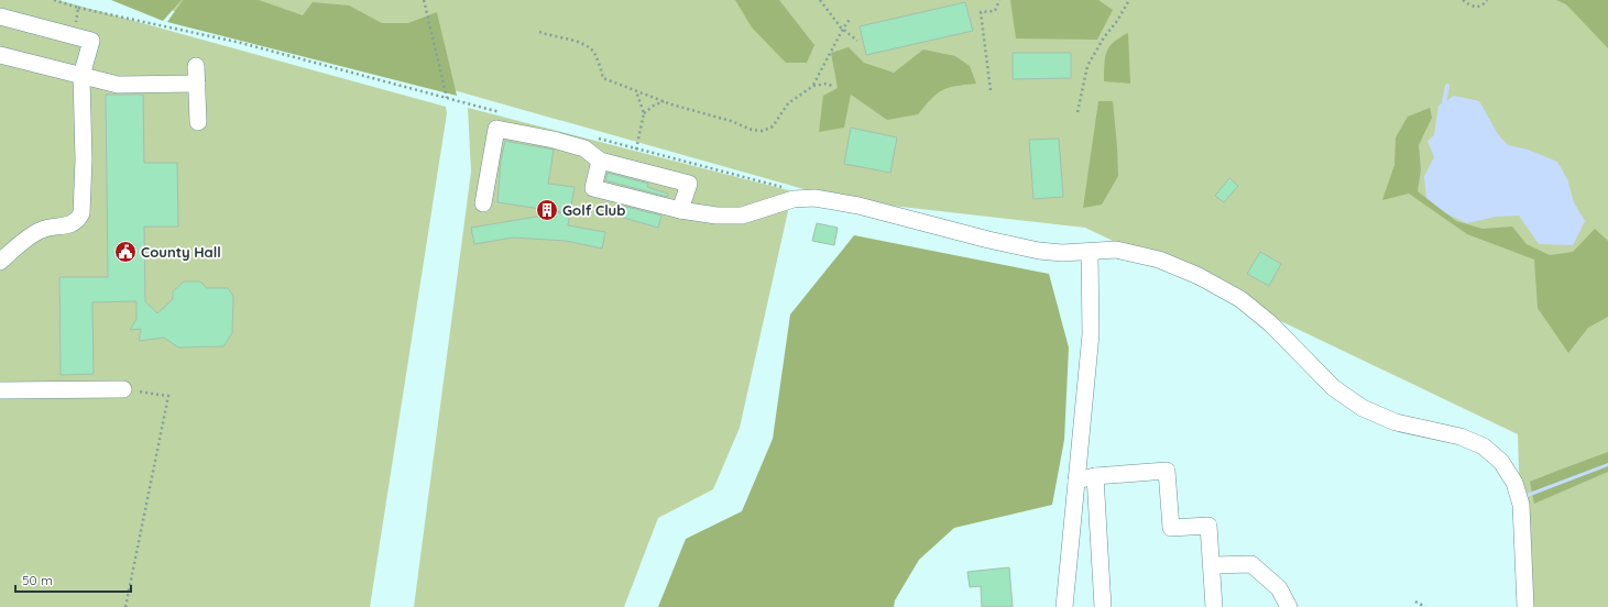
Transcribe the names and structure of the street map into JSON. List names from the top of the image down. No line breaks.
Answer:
{"places":{"building":["Golf Club"],"public building":["County Hall"]},"scale_bar":"50 m"}
